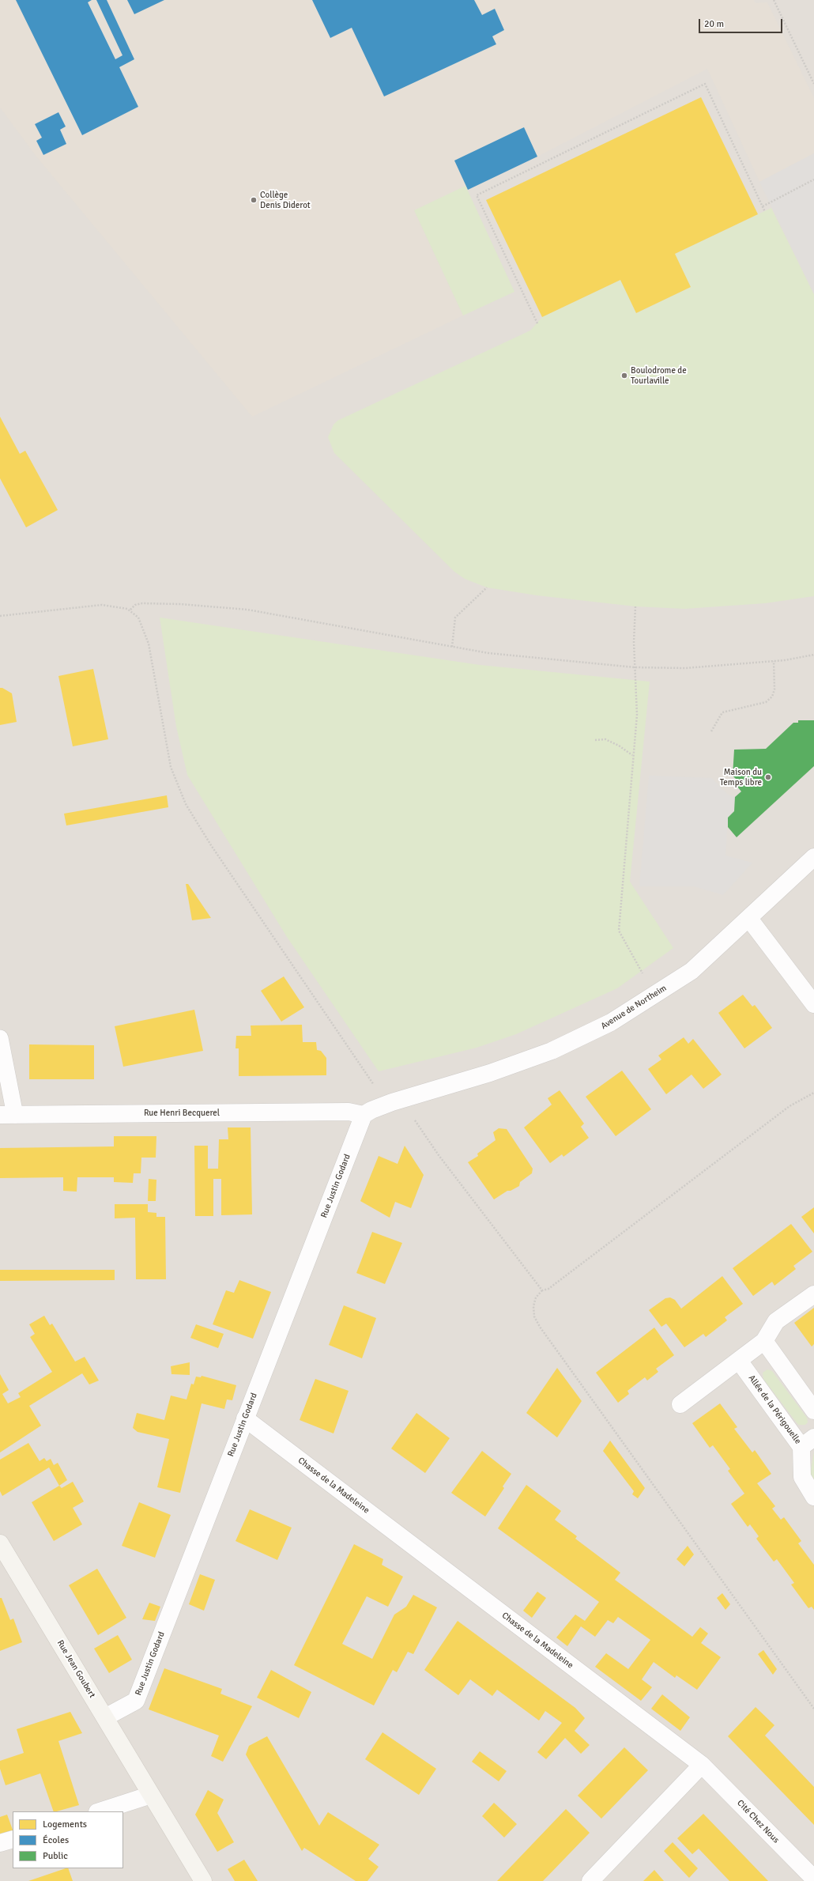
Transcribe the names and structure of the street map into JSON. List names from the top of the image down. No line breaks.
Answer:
{"streets":{"main road":["Rue Jean Goubert"],"street":["Avenue de Northeim","Rue Henri Becquerel","Rue Justin Godard","Allée de la Périgouelle","Chasse de la Madeleine","Cité Chez Nous"]},"crossings":[["Avenue de Northeim","Rue Henri Becquerel"],["Avenue de Northeim","Rue Justin Godard"],["Rue Henri Becquerel","Rue Justin Godard"],["Rue Justin Godard","Chasse de la Madeleine"],["Rue Justin Godard","Rue Jean Goubert"],["Chasse de la Madeleine","Cité Chez Nous"]],"places":["Collège Denis Diderot","Boulodrome de Tourlaville","Maison du Temps libre"],"legend":["Logements","Écoles","Public"],"scale_bar":"20 m"}
